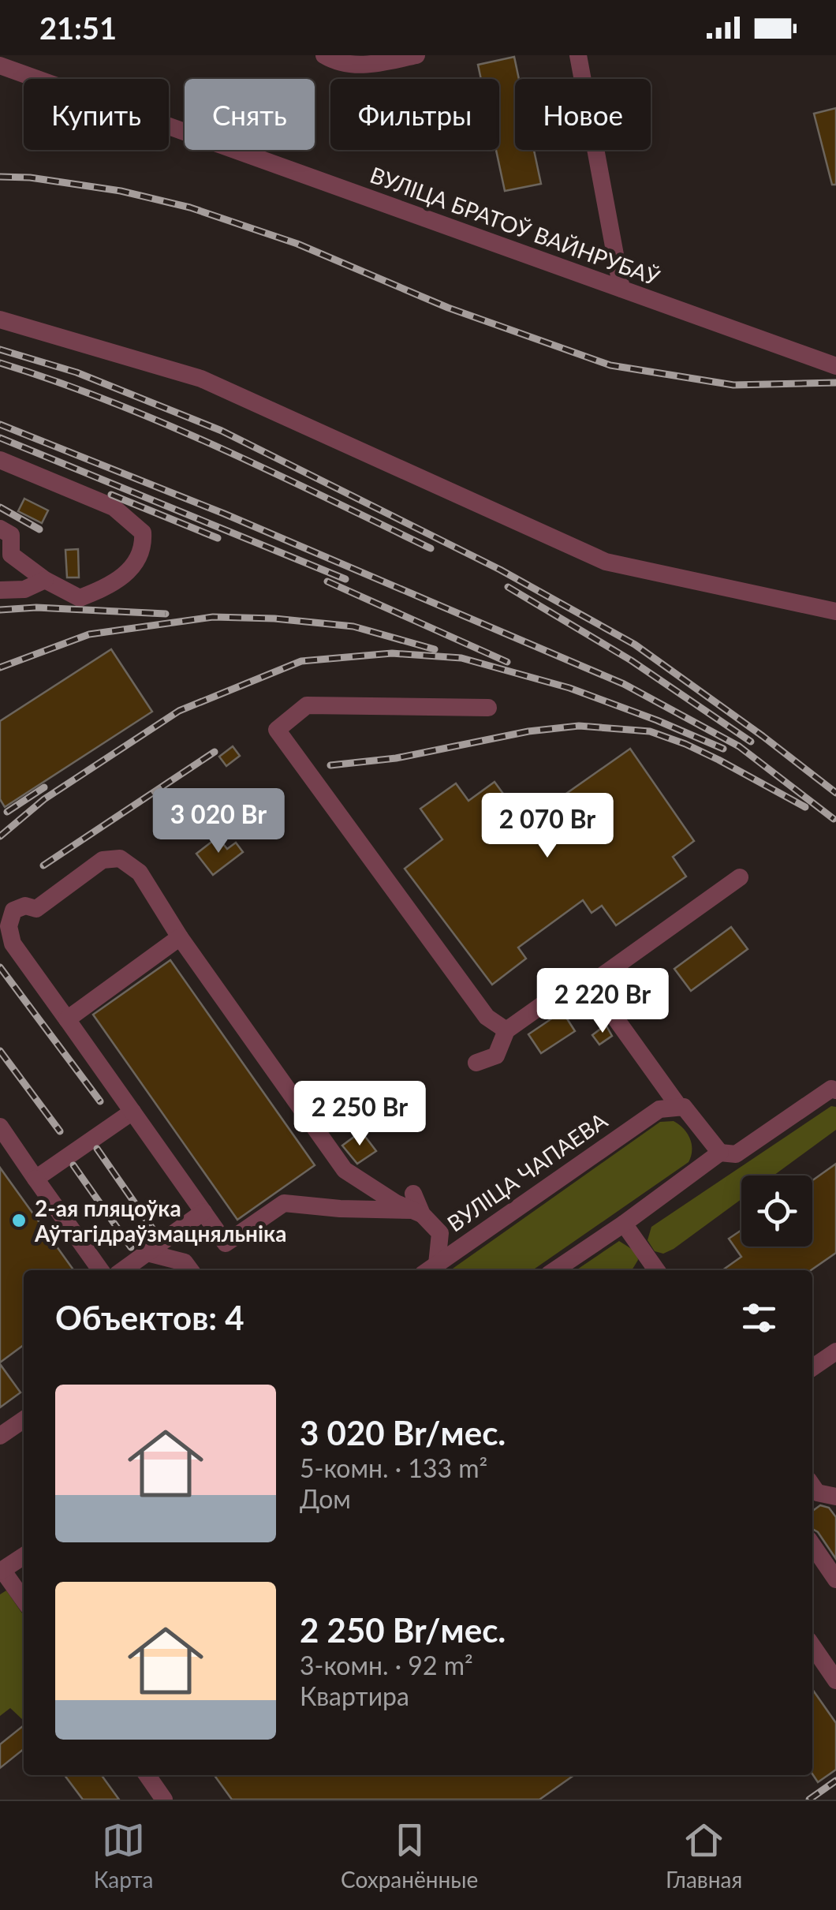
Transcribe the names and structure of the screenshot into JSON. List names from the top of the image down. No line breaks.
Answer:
{"streets":{"street":["ВУЛІЦА БРАТОЎ ВАЙНРУБАЎ","ВУЛІЦА ЧАПАЕВА"]},"places":["2-ая пляцоўка Аўтагідраўзмацняльніка"],"page":{"status":"21:51","chip":["Купить","Снять","Фильтры","Новое"],"price":["3 020 Br","2 070 Br","2 220 Br","2 250 Br"],"heading":"Объектов: 4","list":[{"name":"3 020 Br/мес.","note":"5-комн. · 133 m² · Дом"},{"name":"2 250 Br/мес.","note":"3-комн. · 92 m² · Квартира"}],"tabs":["Карта","Сохранённые","Главная"]}}
